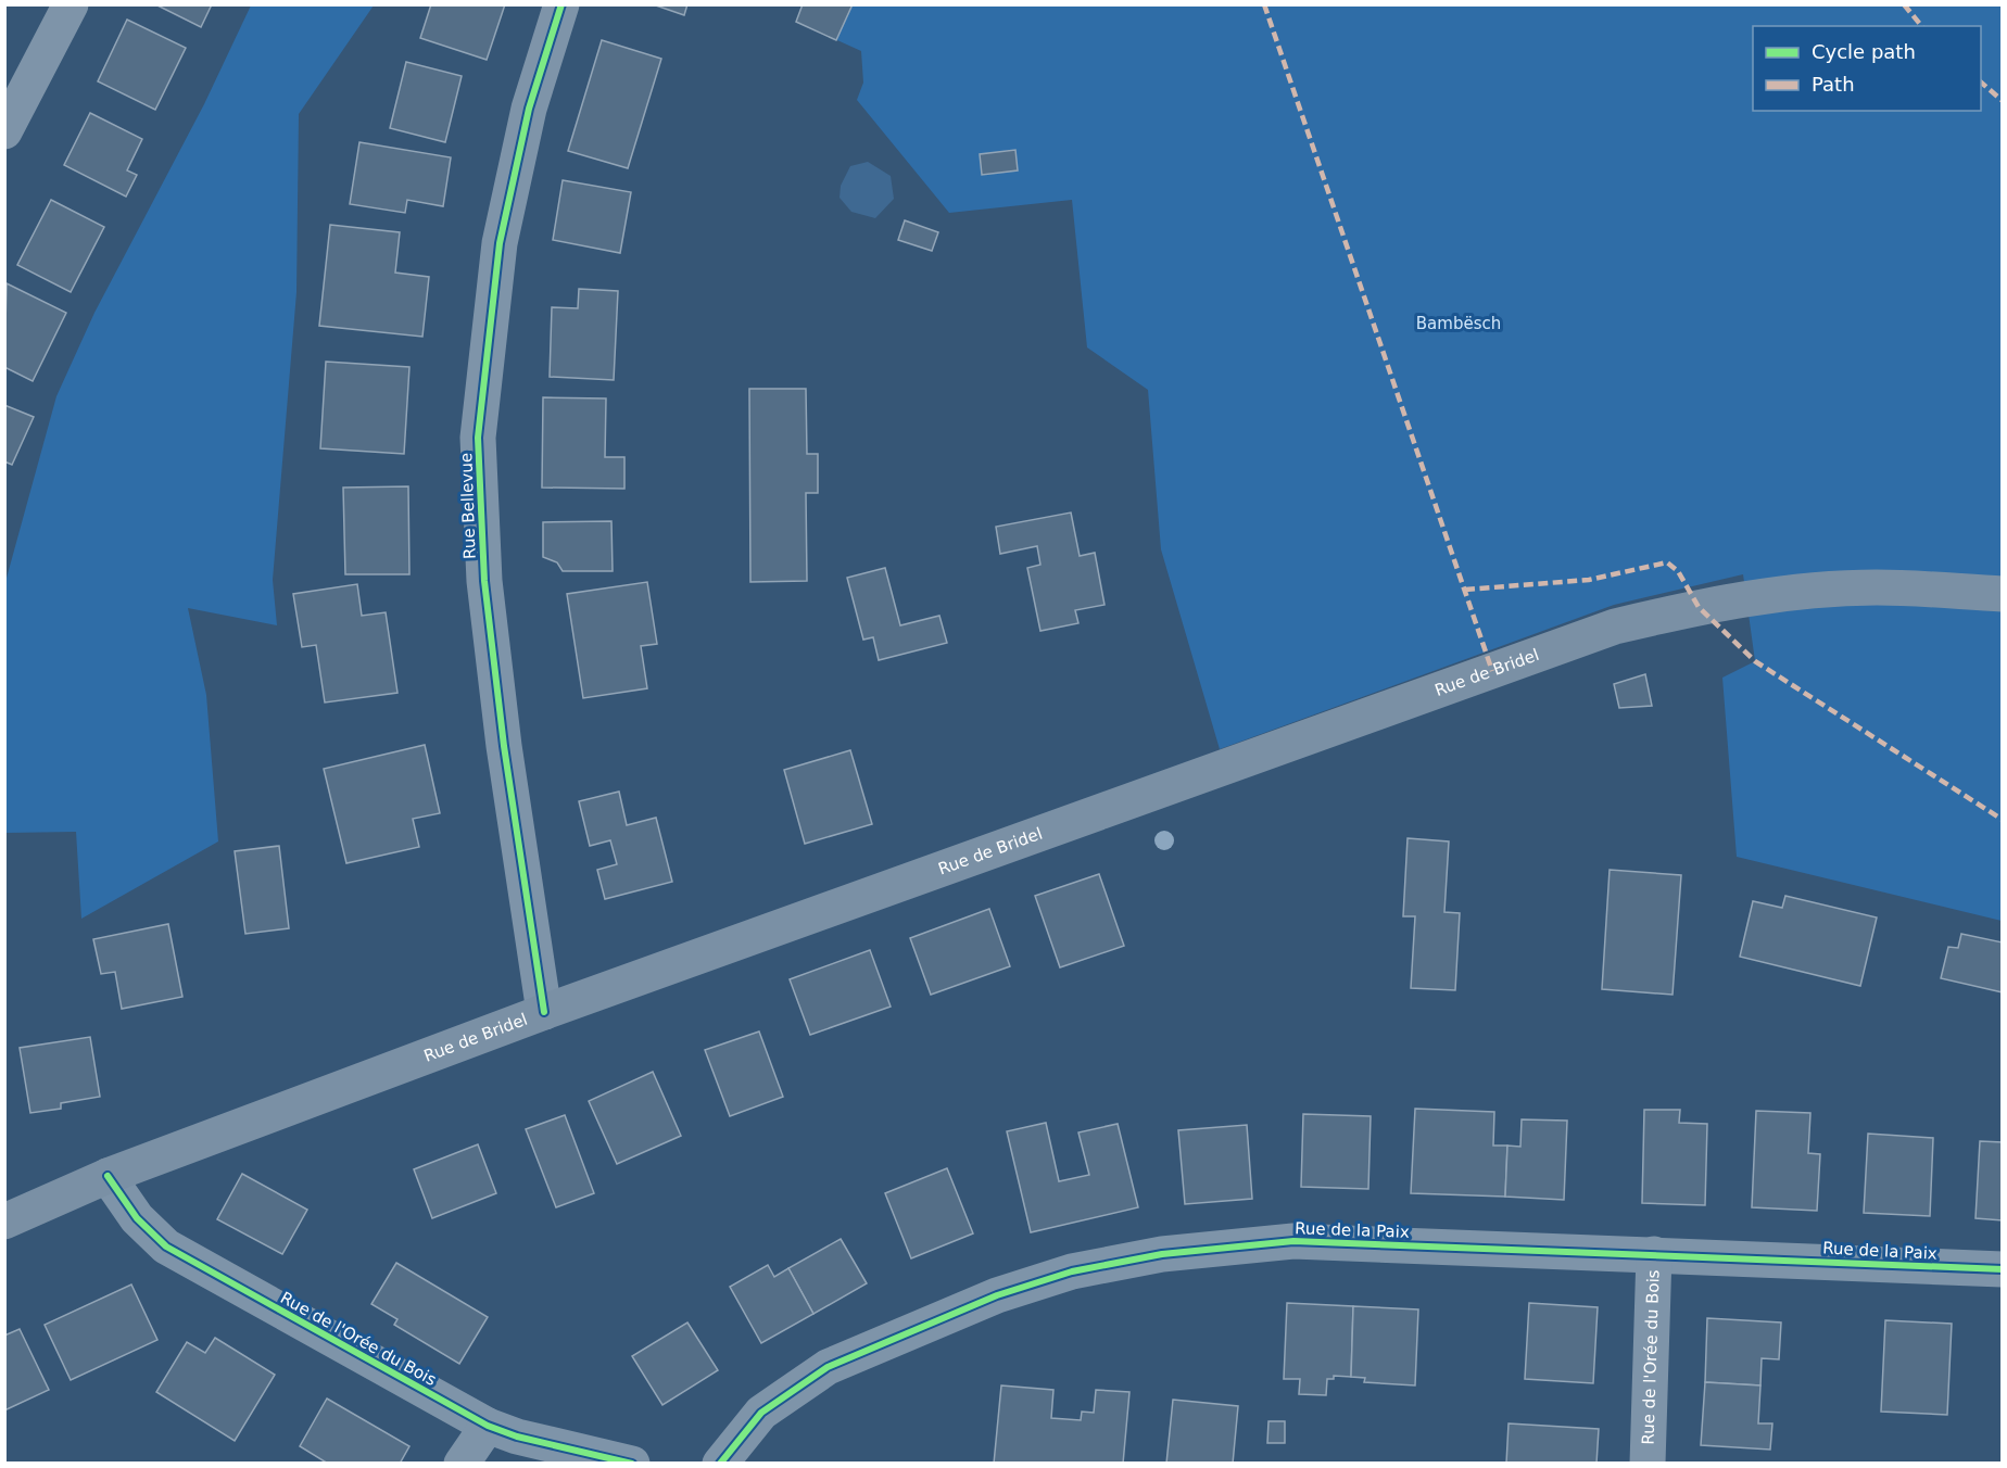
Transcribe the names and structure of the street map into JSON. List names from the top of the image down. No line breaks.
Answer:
{"streets":{"main road":["Rue de Bridel"],"street":["Rue Bellevue","Rue de la Paix","Rue de l'Orée du Bois"]},"crossings":[["Rue Bellevue","Rue de Bridel"],["Rue de Bridel","Rue de l'Orée du Bois"],["Rue de la Paix","Rue de l'Orée du Bois"]],"parks":["Bambësch"],"legend":["Cycle path","Path"]}
